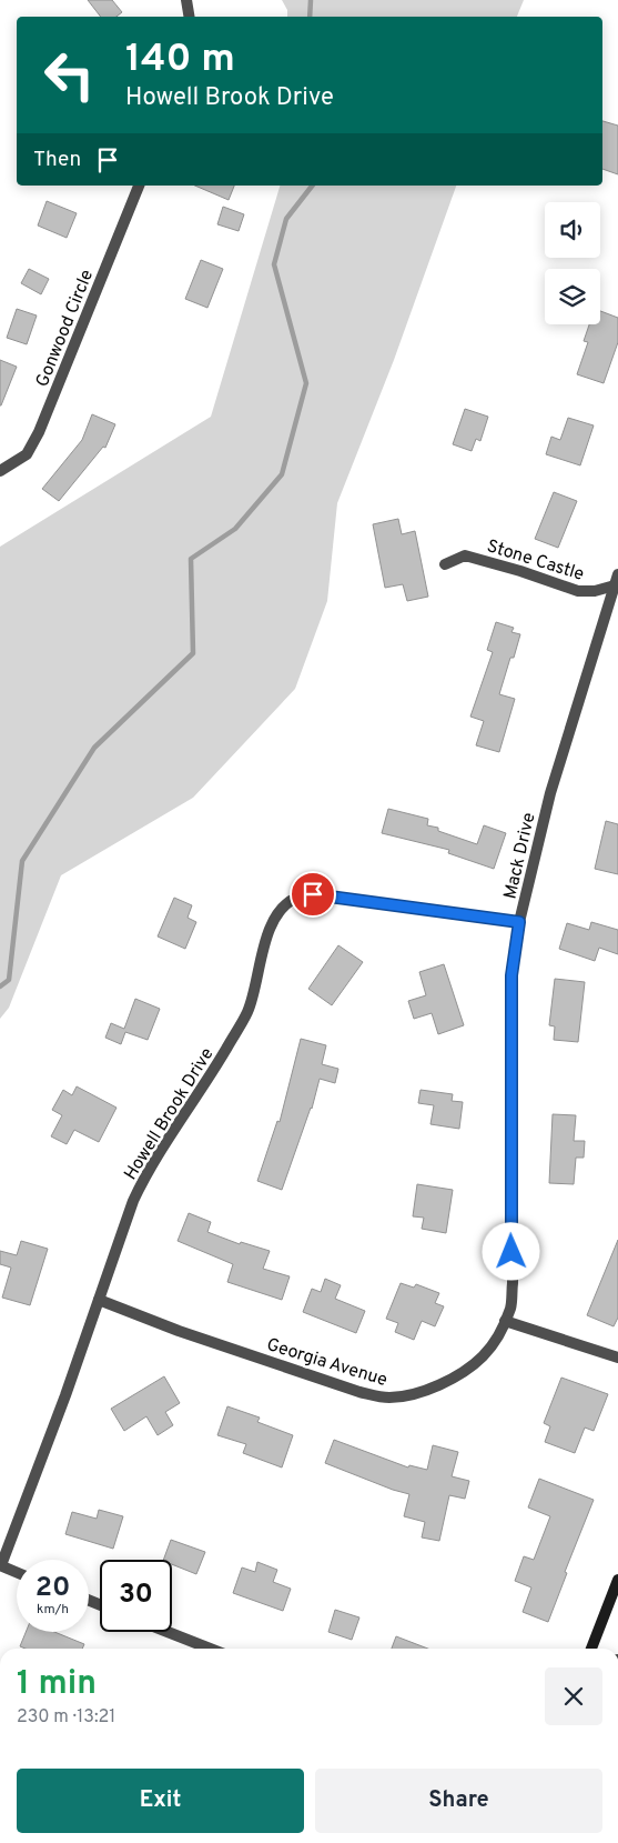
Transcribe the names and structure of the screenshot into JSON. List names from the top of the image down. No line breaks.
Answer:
{"streets":{"street":["Gonwood Circle","Stone Castle","Mack Drive","Howell Brook Drive","Georgia Avenue"]},"crossings":[["Stone Castle","Mack Drive"],["Mack Drive","Howell Brook Drive"],["Mack Drive","Georgia Avenue"],["Howell Brook Drive","Georgia Avenue"]],"page":{"turn":["140 m","Howell Brook Drive"],"then":"Then","speed":"20 km/h","limit":"30","heading":["1 min","230 m · 13:21"],"buttons":["Exit","Share"]}}
